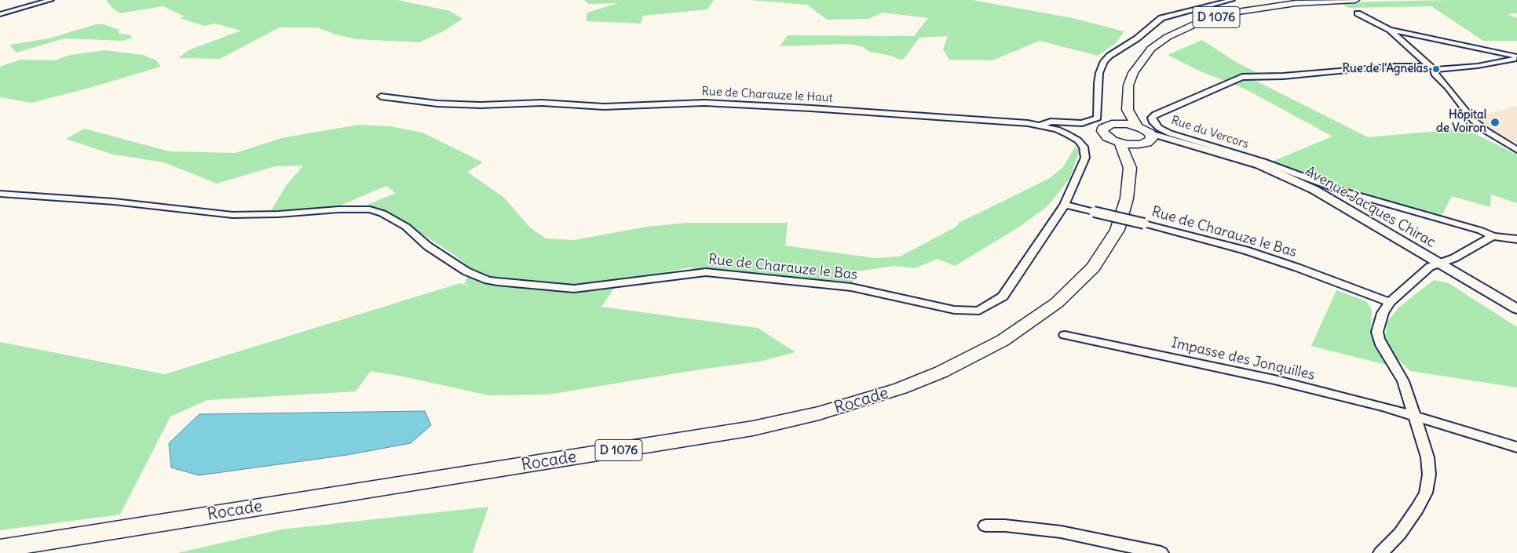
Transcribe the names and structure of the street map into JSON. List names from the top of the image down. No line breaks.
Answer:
{"streets":{"main road":["D 1076","Rocade"],"street":["Rue de Charauze le Haut","Rue du Vercors","Avenue Jacques Chirac","Rue de Charauze le Bas","Impasse des Jonquilles"]},"crossings":[["Rue de Charauze le Haut","Rue de Charauze le Bas"],["Avenue Jacques Chirac","Rocade"]],"places":["Rue de l'Agnelas","Hôpital de Voiron"]}
